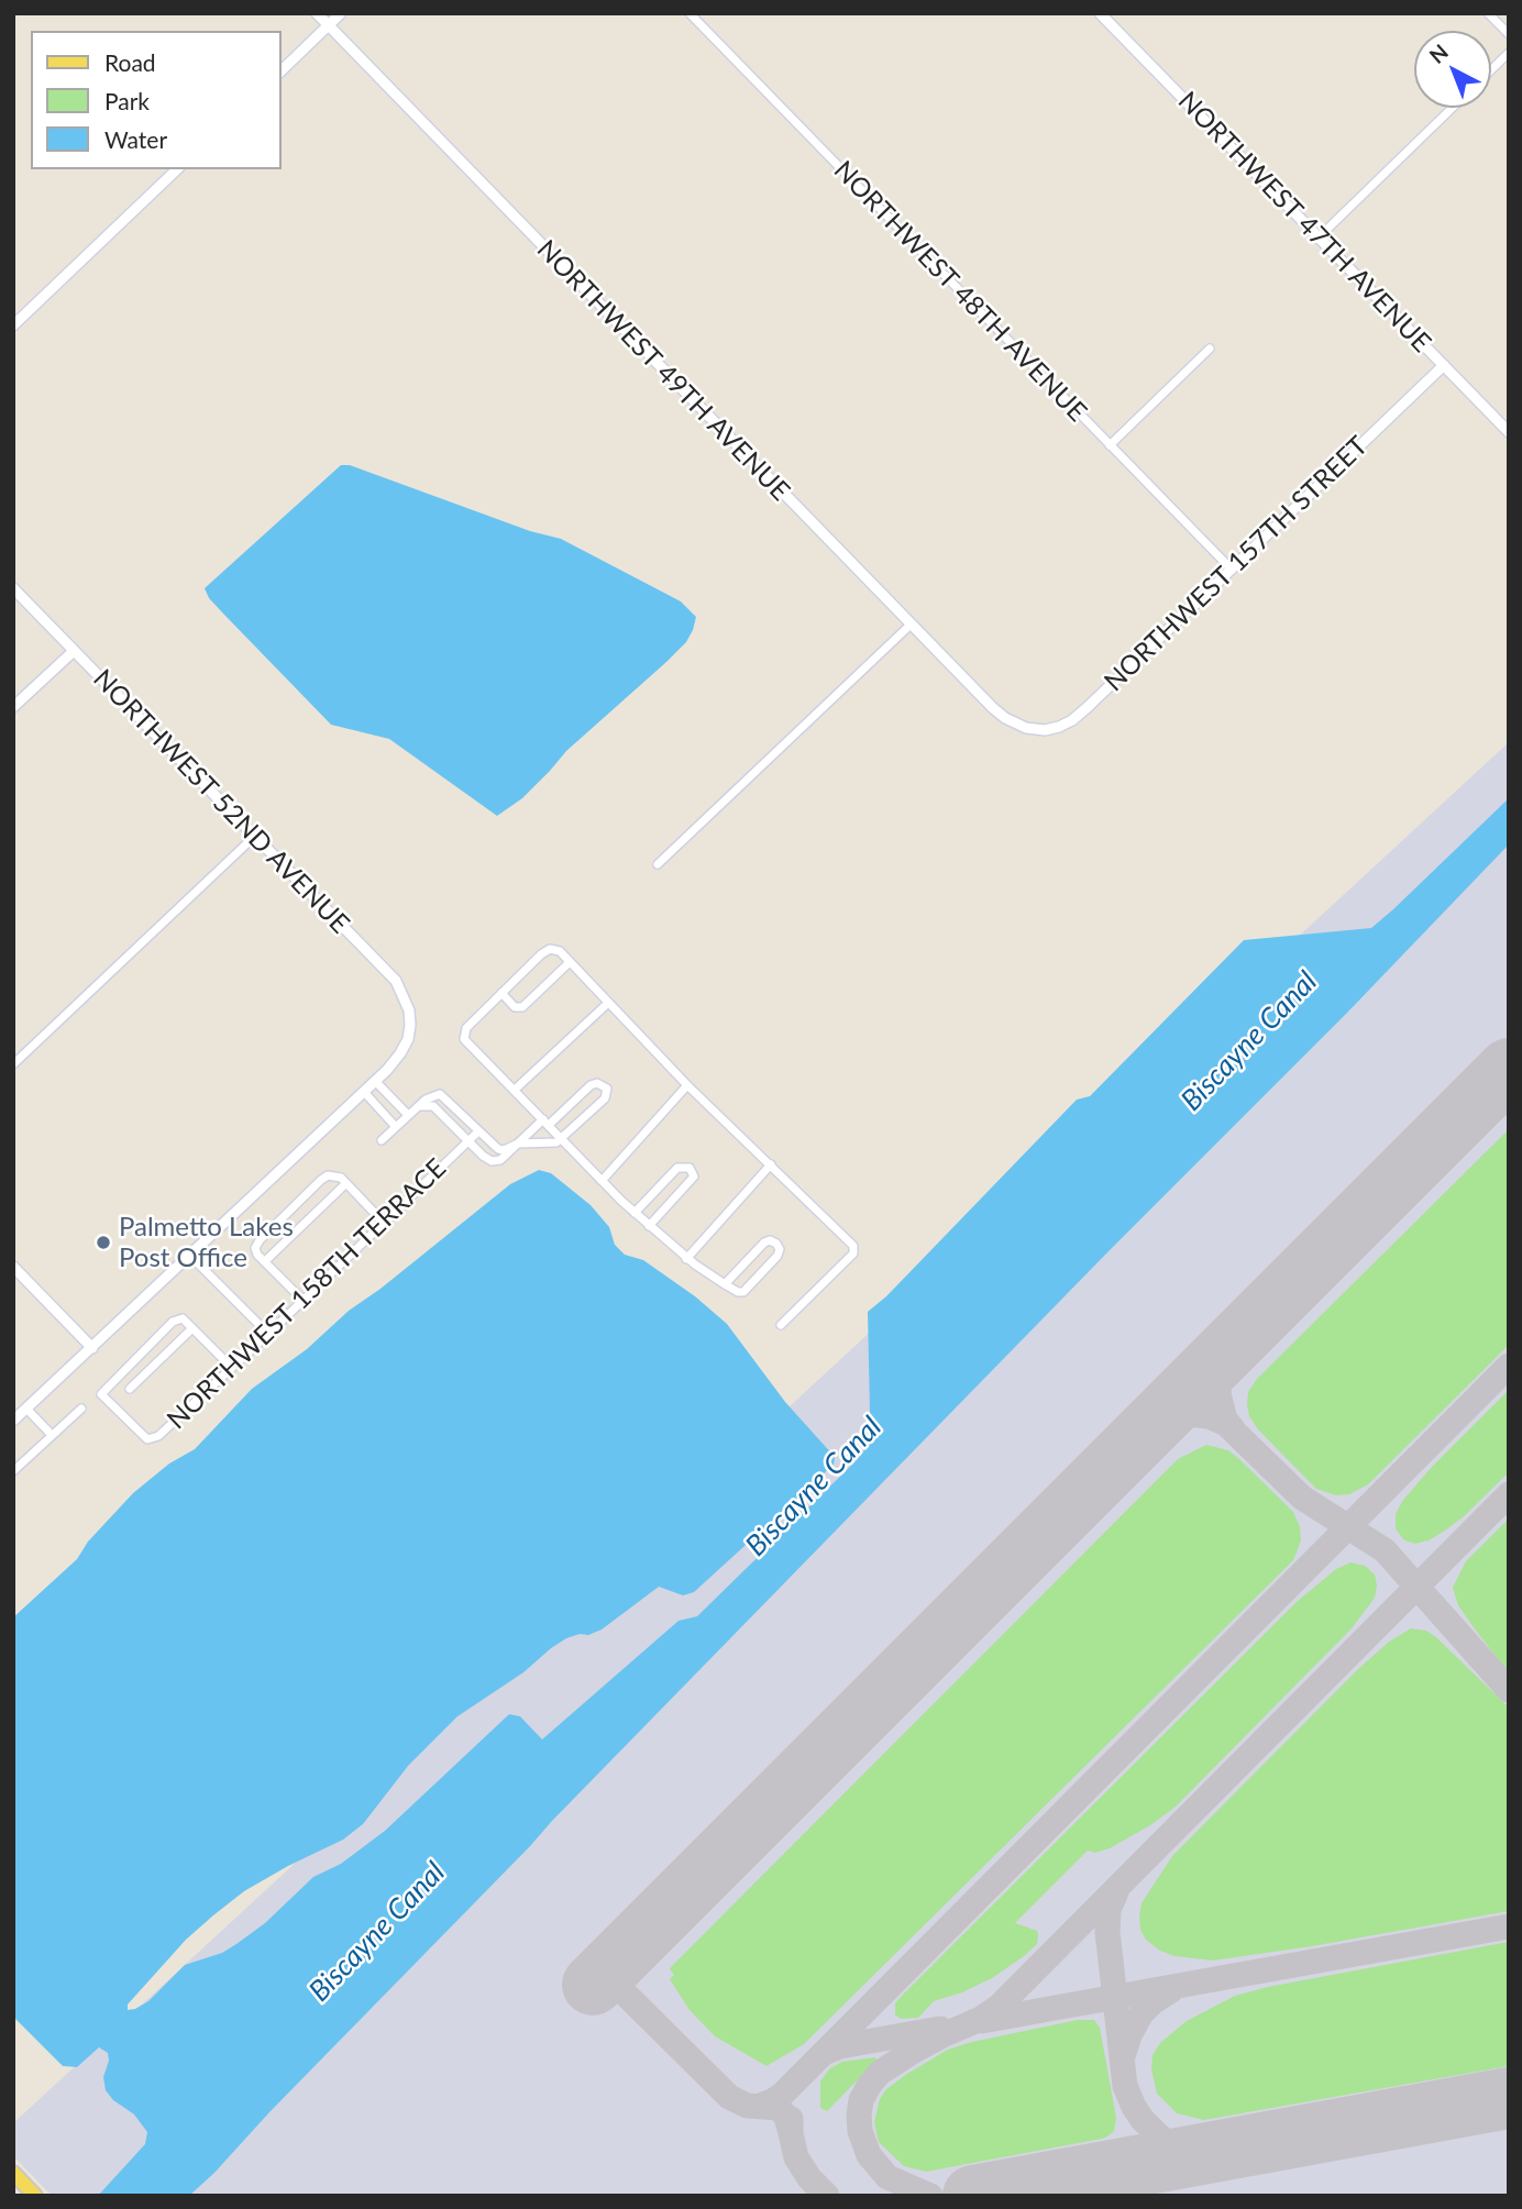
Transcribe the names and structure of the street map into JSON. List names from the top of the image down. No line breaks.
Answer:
{"streets":{"street":["NORTHWEST 47TH AVENUE","NORTHWEST 48TH AVENUE","NORTHWEST 49TH AVENUE","NORTHWEST 157TH STREET","NORTHWEST 52ND AVENUE","NORTHWEST 158TH TERRACE"]},"crossings":[["NORTHWEST 47TH AVENUE","NORTHWEST 157TH STREET"],["NORTHWEST 48TH AVENUE","NORTHWEST 157TH STREET"],["NORTHWEST 49TH AVENUE","NORTHWEST 157TH STREET"]],"water":["Biscayne Canal"],"places":["Palmetto Lakes Post Office"],"legend":["Road","Park","Water"],"north":"top left"}
